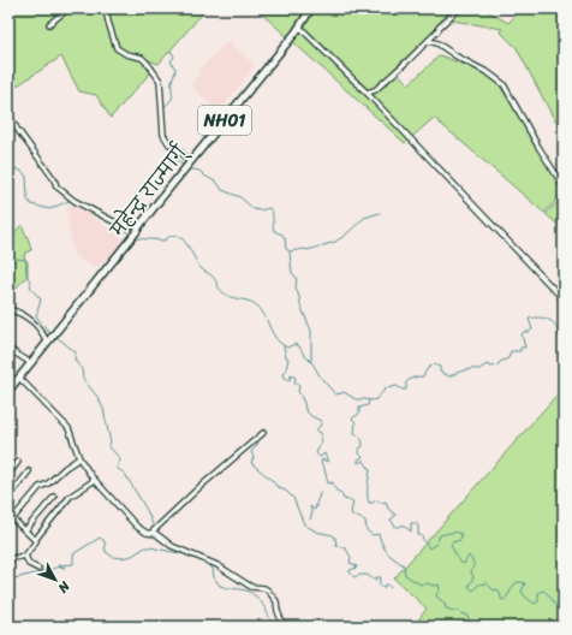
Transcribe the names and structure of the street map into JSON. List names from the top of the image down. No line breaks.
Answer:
{"streets":{"highway":["NH01","महेन्द्र राज्मार्ग्"]},"north":"bottom right"}
